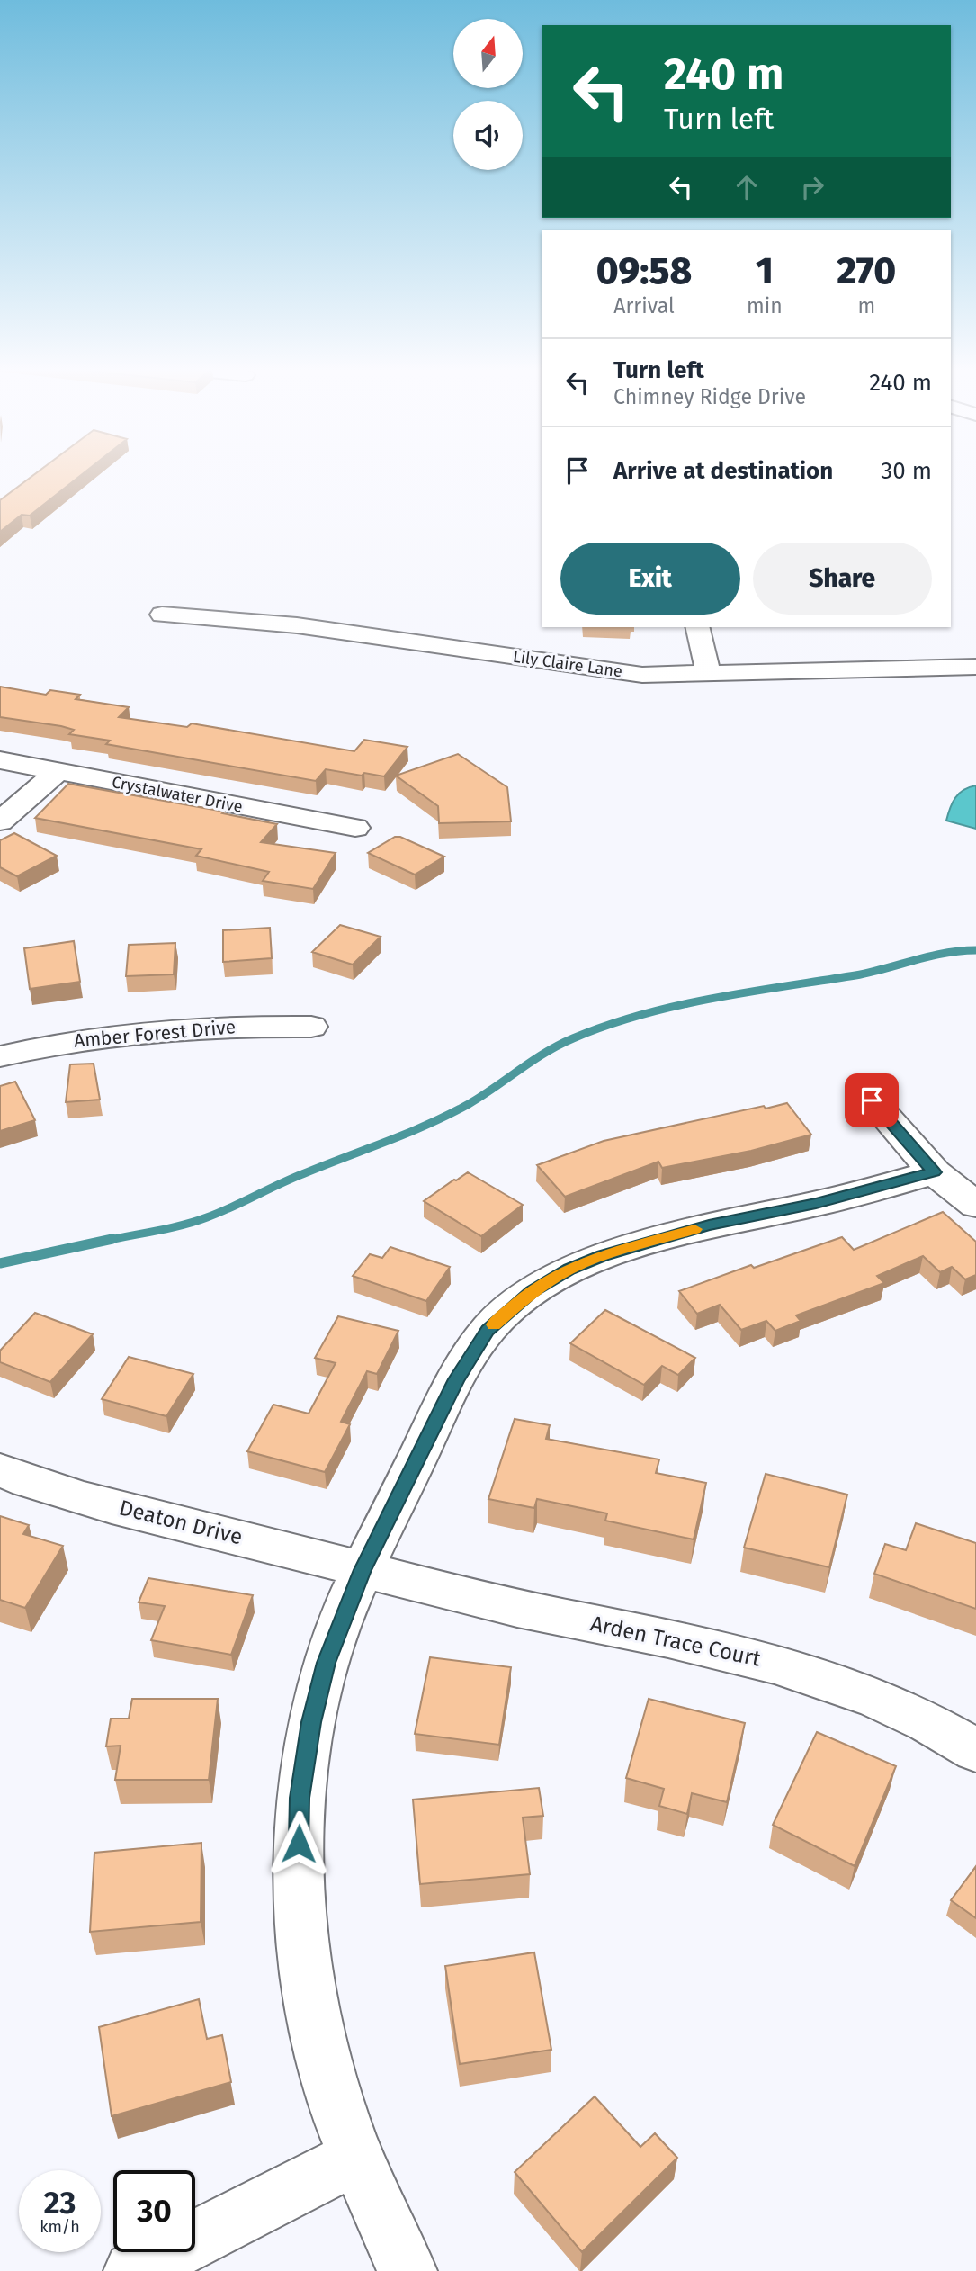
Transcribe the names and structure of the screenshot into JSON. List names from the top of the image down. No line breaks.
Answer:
{"streets":{"street":["Lily Claire Lane","Crystalwater Drive","Amber Forest Drive","Deaton Drive","Arden Trace Court"]},"crossings":[["Deaton Drive","Arden Trace Court"]],"north":"top","page":{"turn":["240 m","Turn left"],"eta":["09:58","Arrival","1","min","270","m"],"list":[{"name":"Turn left","note":"Chimney Ridge Drive","value":"240 m"},{"name":"Arrive at destination","value":"30 m"}],"buttons":["Exit","Share"],"speed":"23 km/h","limit":"30"}}
